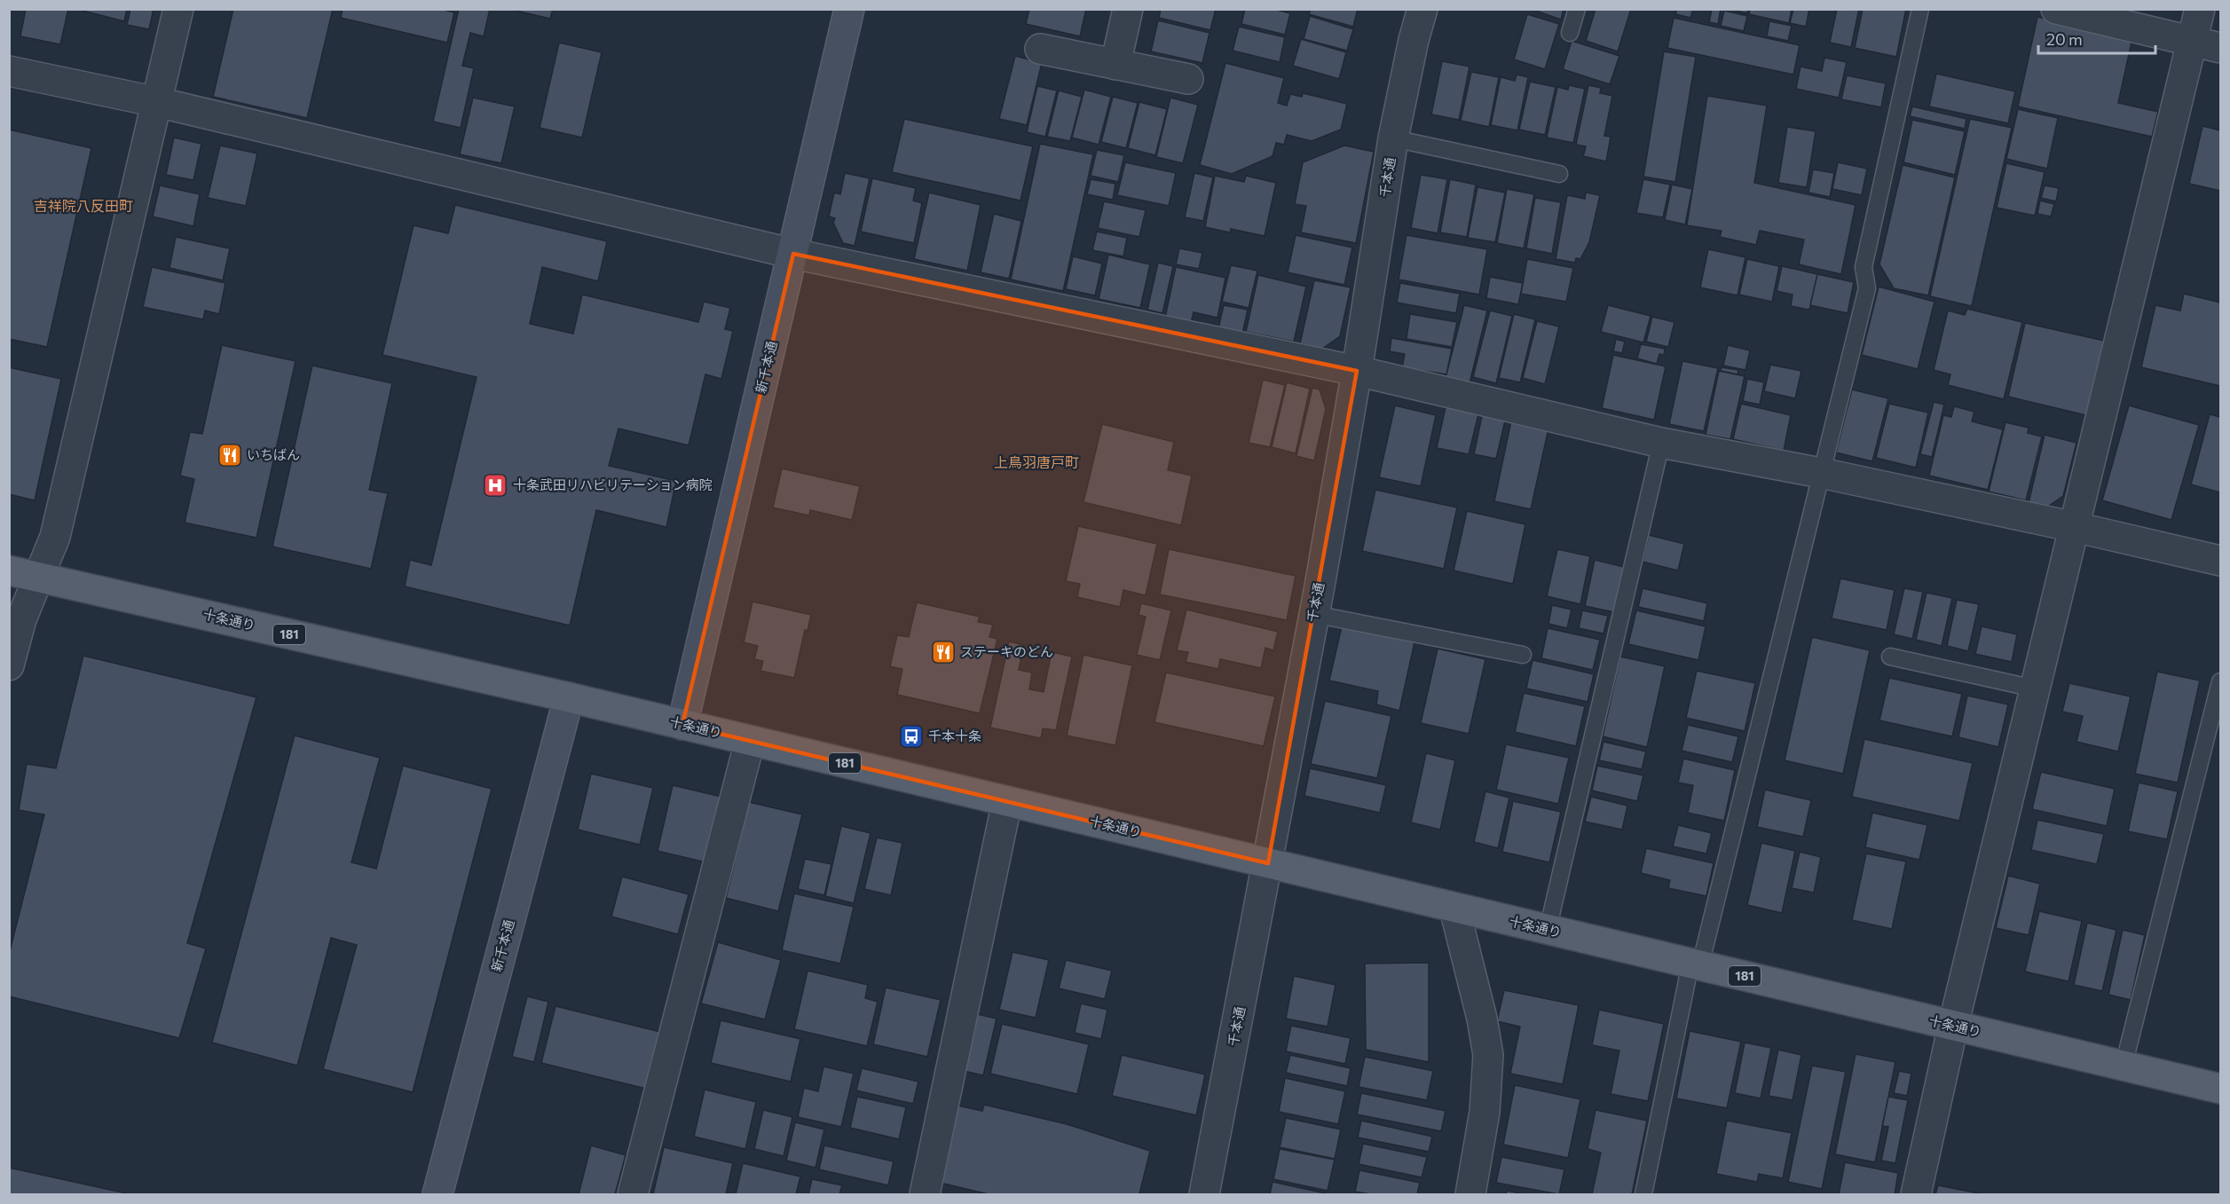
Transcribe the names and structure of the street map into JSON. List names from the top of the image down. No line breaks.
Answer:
{"streets":{"main road":["十条通り","181"],"street":["千本通","新千本通"]},"crossings":[["千本通","十条通り"],["新千本通","十条通り"]],"districts":["吉祥院八反田町","上鳥羽唐戸町"],"places":{"restaurant":["いちばん","ステーキのどん"],"hospital":["十条武田リハビリテーション病院"],"bus stop":["千本十条"]},"scale_bar":"20 m"}
